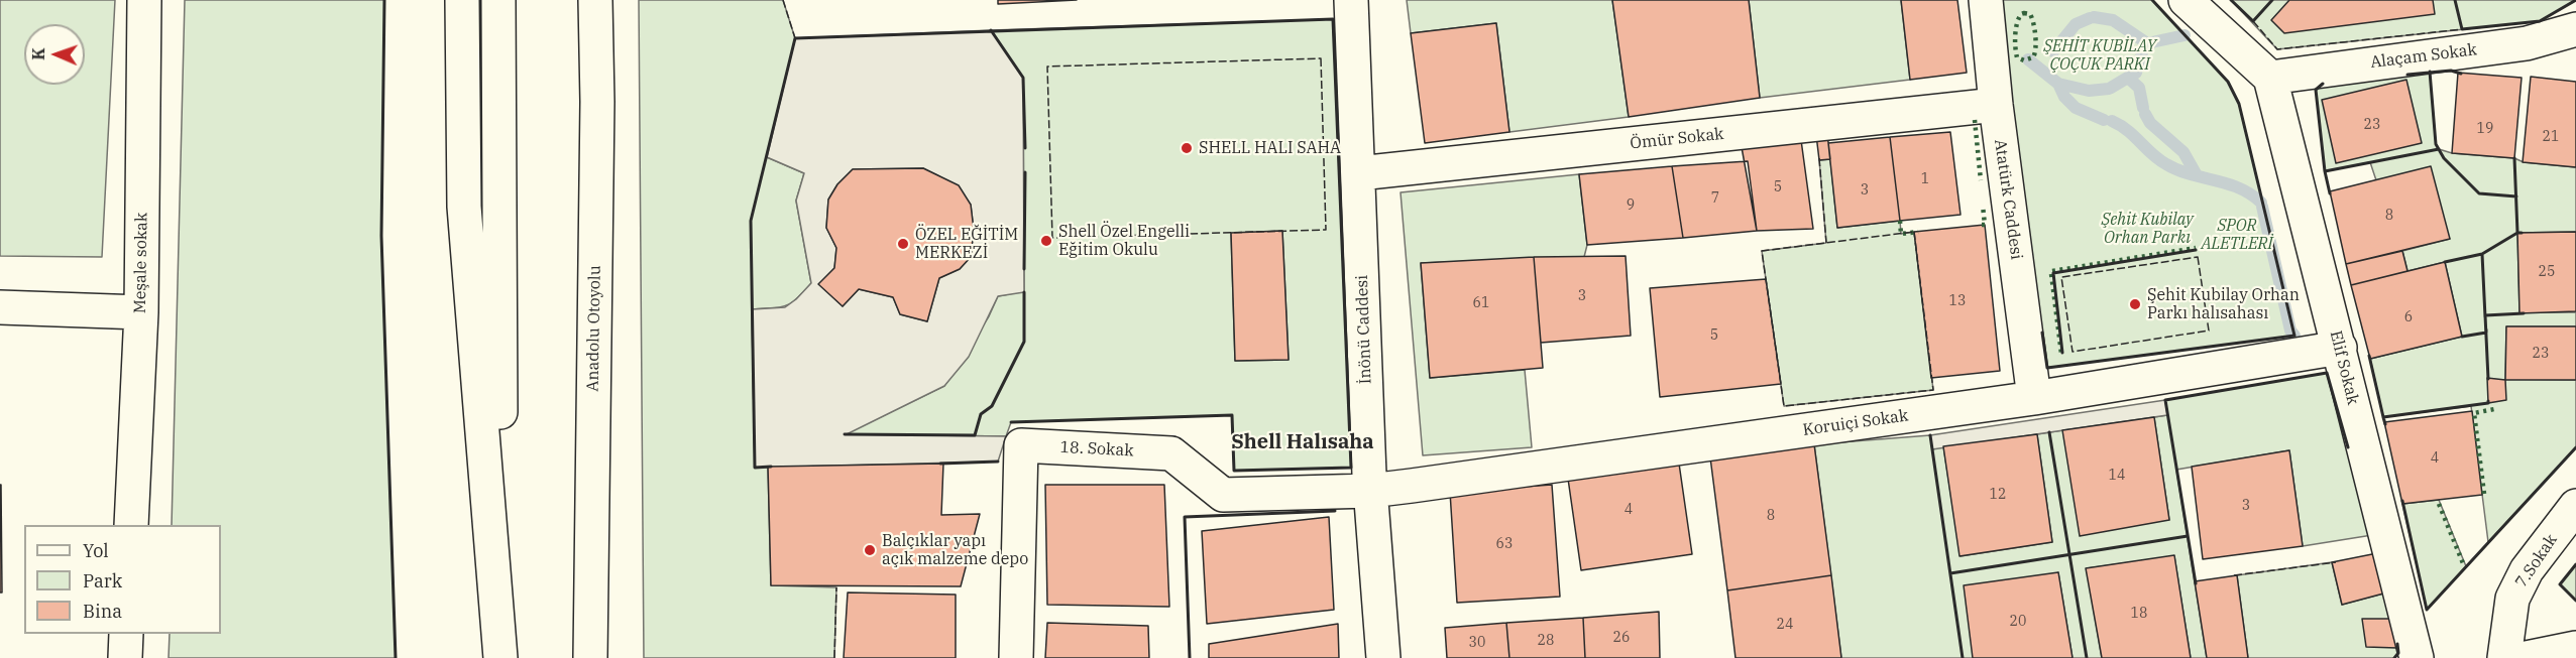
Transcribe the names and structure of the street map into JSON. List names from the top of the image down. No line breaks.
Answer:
{"streets":{"main road":["Alaçam Sokak","Ömür Sokak","Atatürk Caddesi","Meşale sokak","Anadolu Otoyolu","İnönü Caddesi","Elif Sokak","Koruiçi Sokak","18. Sokak","7.Sokak"]},"crossings":[["Alaçam Sokak","Elif Sokak"],["Ömür Sokak","Atatürk Caddesi"],["Ömür Sokak","İnönü Caddesi"],["Atatürk Caddesi","Koruiçi Sokak"],["İnönü Caddesi","Koruiçi Sokak"],["İnönü Caddesi","18. Sokak"],["Elif Sokak","Koruiçi Sokak"],["Koruiçi Sokak","18. Sokak"]],"districts":["Shell Halısaha"],"parks":["ŞEHİT KUBİLAY ÇOÇUK PARKI","Şehit Kubilay Orhan Parkı","SPOR ALETLERİ"],"places":["SHELL HALI SAHA","Shell Özel Engelli Eğitim Okulu","ÖZEL EĞİTİM MERKEZİ","Şehit Kubilay Orhan Parkı halısahası","Balçıklar yapı açık malzeme depo"],"house_numbers":["23","19","21","1","5","3","7","9","8","25","3","13","61","6","5","23","4","14","12","3","4","8","63","18","20","24","26","28","30"],"legend":["Yol","Park","Bina"],"north":"left"}
